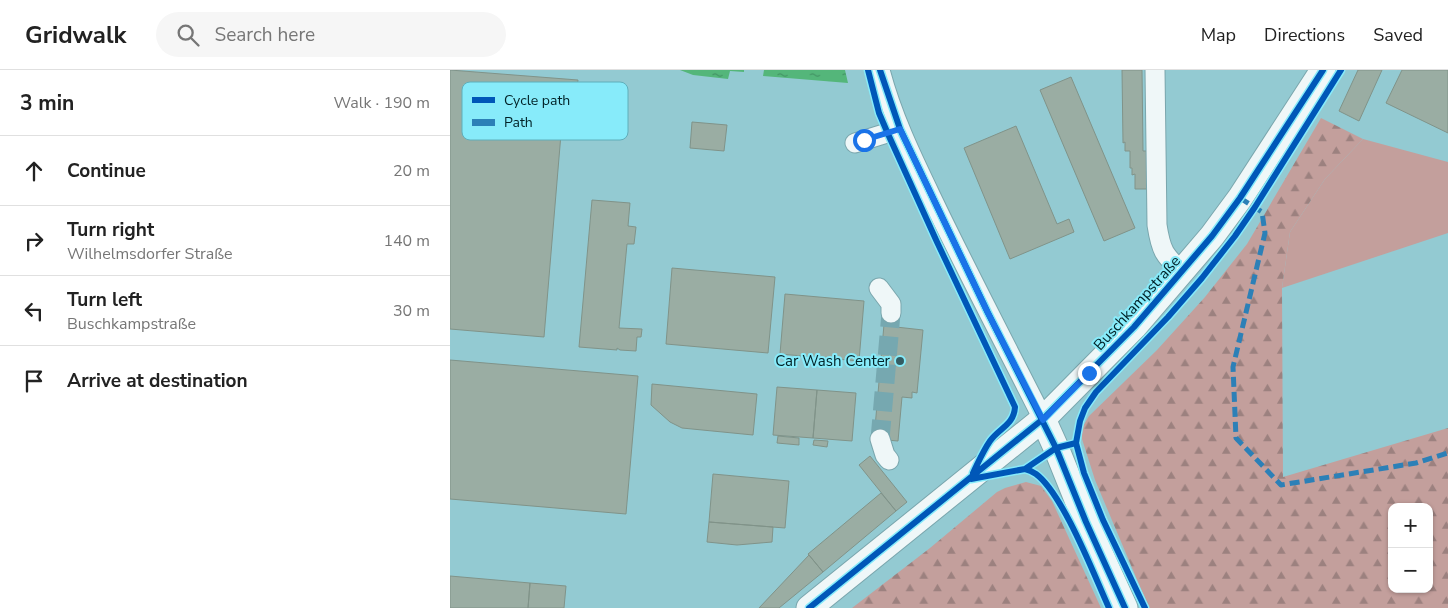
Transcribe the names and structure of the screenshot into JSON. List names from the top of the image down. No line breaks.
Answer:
{"streets":{"main road":["Buschkampstraße"]},"places":["Car Wash Center"],"legend":["Cycle path","Path"],"page":{"header":"Gridwalk","search":"Search here","nav":["Map","Directions","Saved"],"heading":["3 min","Walk · 190 m"],"list":[["Continue","20 m"],["Turn right","Wilhelmsdorfer Straße","140 m"],["Turn left","Buschkampstraße","30 m"],"Arrive at destination"],"map_buttons":["+","−"]}}
